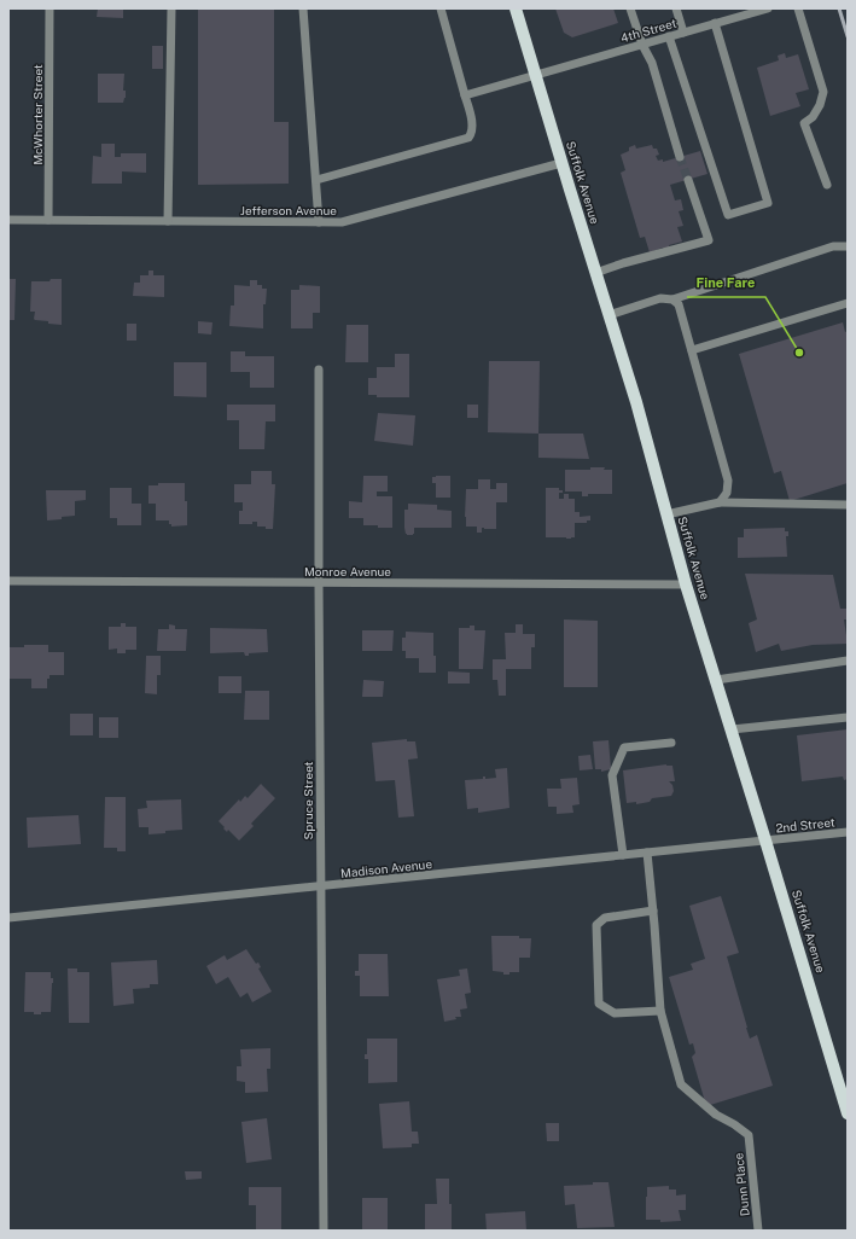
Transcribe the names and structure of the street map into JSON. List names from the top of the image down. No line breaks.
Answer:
{"streets":{"main road":["Suffolk Avenue"],"street":["4th Street","McWhorter Street","Jefferson Avenue","Monroe Avenue","Spruce Street","2nd Street","Madison Avenue","Dunn Place"]},"crossings":[["4th Street","Suffolk Avenue"],["McWhorter Street","Jefferson Avenue"],["Suffolk Avenue","Jefferson Avenue"],["Suffolk Avenue","Monroe Avenue"],["Suffolk Avenue","2nd Street"],["Suffolk Avenue","Madison Avenue"],["Monroe Avenue","Spruce Street"],["Spruce Street","Madison Avenue"],["2nd Street","Madison Avenue"]],"places":["Fine Fare"]}
